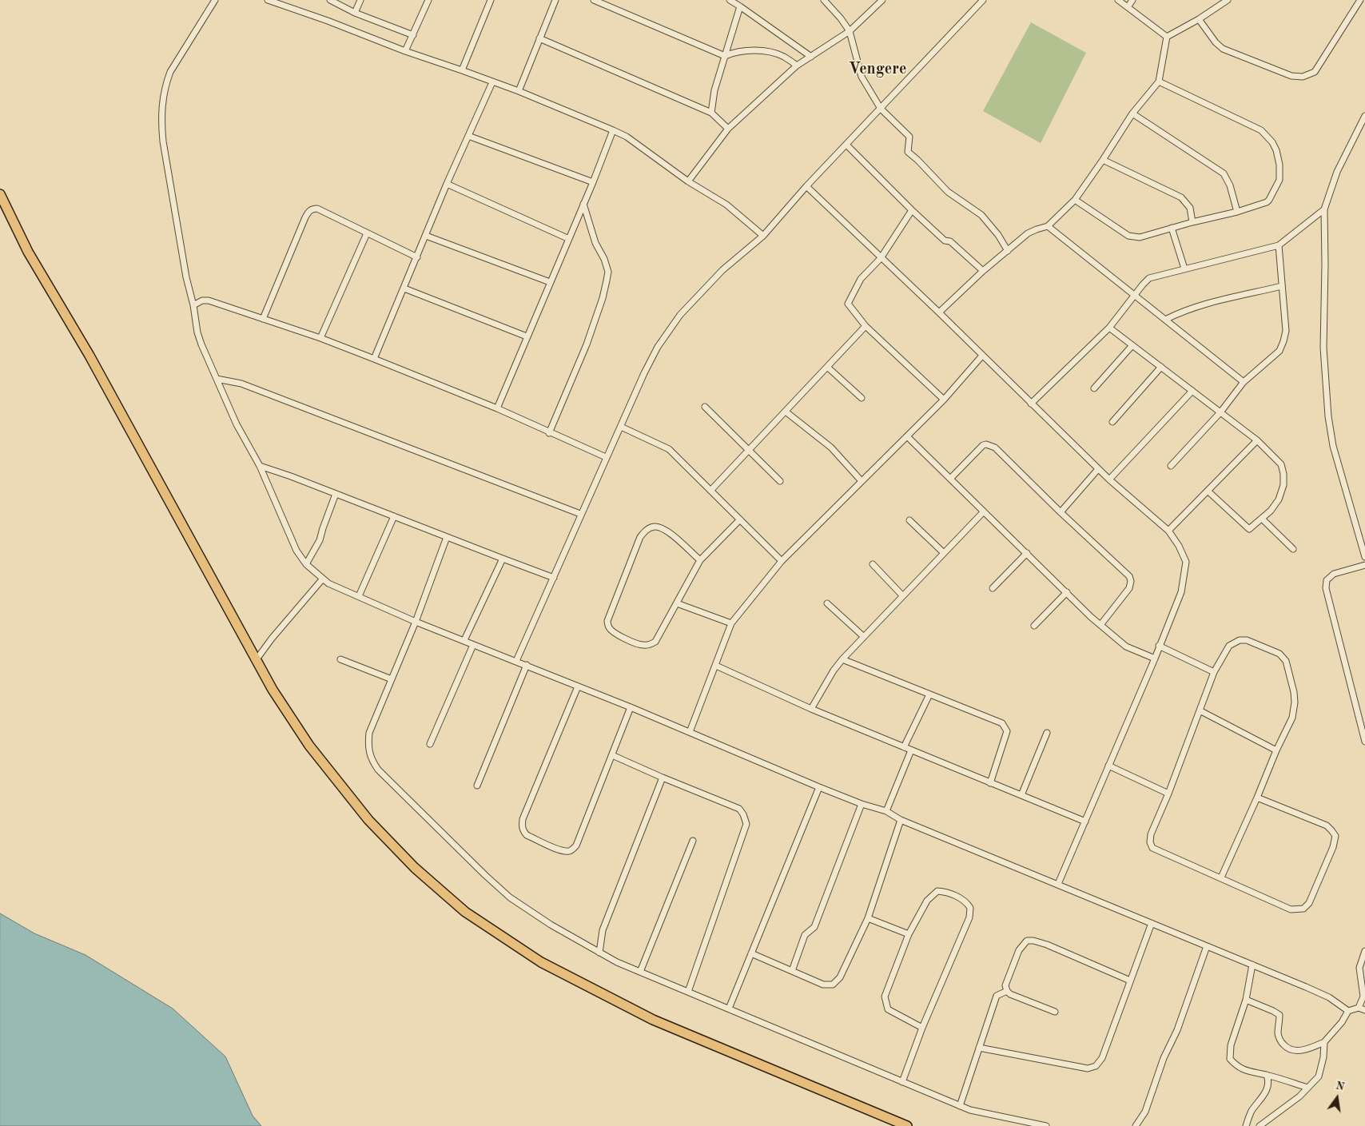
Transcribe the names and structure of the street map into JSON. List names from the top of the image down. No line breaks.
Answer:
{"districts":["Vengere"],"north":"top"}
